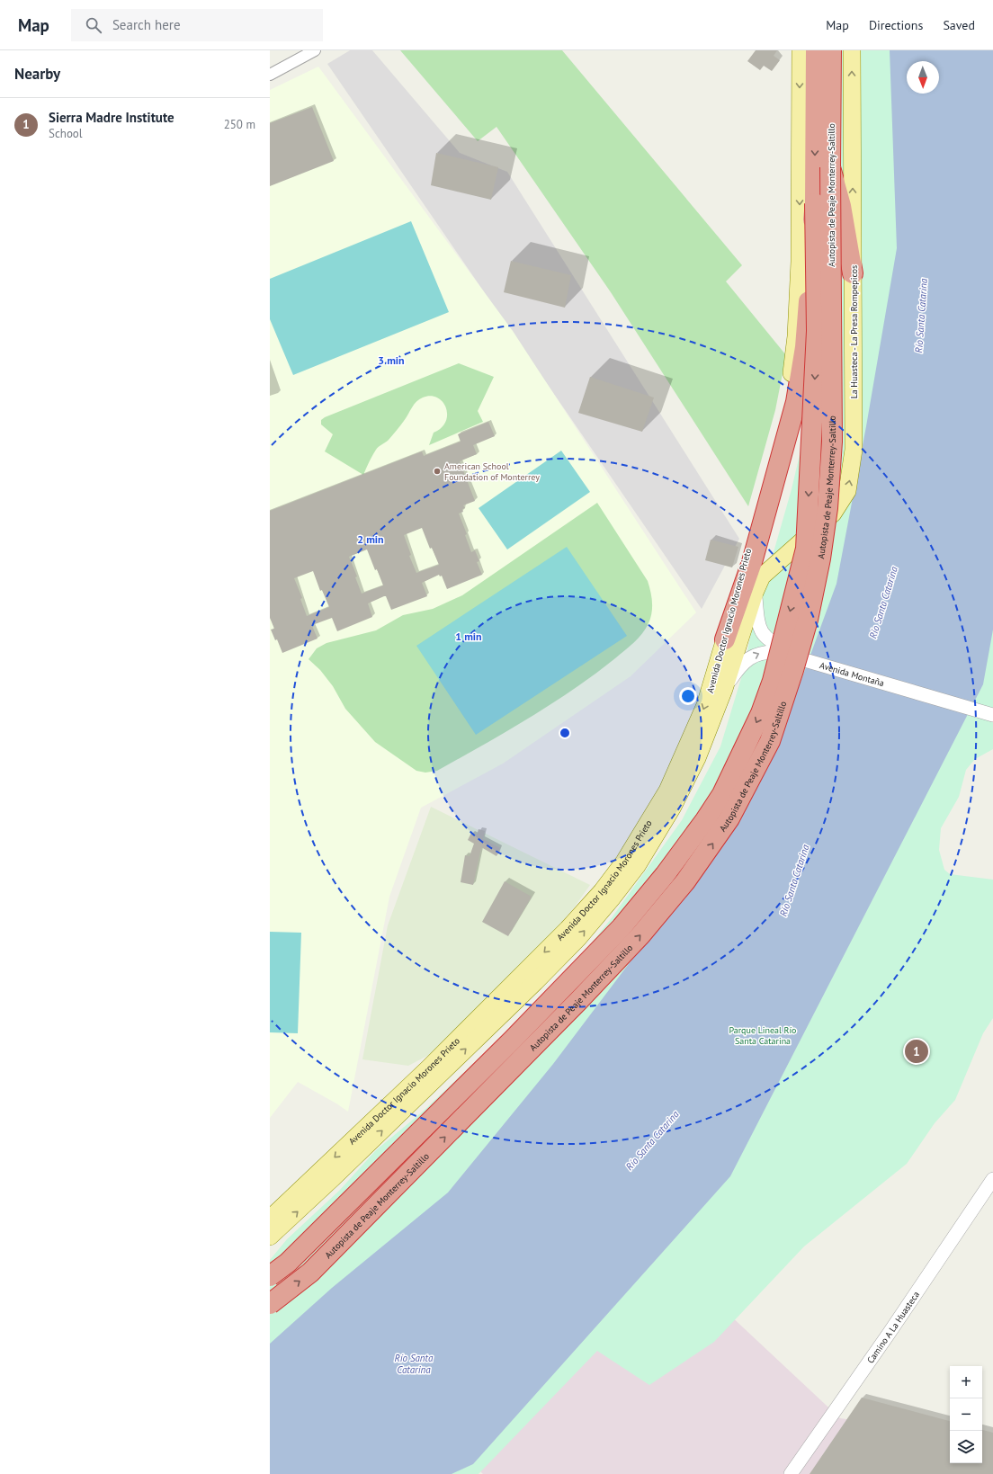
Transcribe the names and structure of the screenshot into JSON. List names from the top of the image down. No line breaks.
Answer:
{"streets":{"highway":["Autopista de Peaje Monterrey-Saltillo"],"main road":["La Huasteca - La Presa Rompepicos","Avenida Doctor Ignacio Morones Prieto"],"street":["Avenida Montaña","Camino A La Huasteca"]},"crossings":[["La Huasteca - La Presa Rompepicos","Avenida Doctor Ignacio Morones Prieto"],["Avenida Doctor Ignacio Morones Prieto","Avenida Montaña"]],"one_way":["La Huasteca - La Presa Rompepicos"],"water":["Río Santa Catarina"],"parks":["Parque Lineal Río Santa Catarina"],"places":["American School Foundation of Monterrey"],"north":"bottom","page":{"header":"Map","search":"Search here","nav":["Map","Directions","Saved"],"heading":"Nearby","list":[{"mark":"1","name":"Sierra Madre Institute","note":"School","value":"250 m"}],"pins":"1","map_buttons":["+","−"]},"rings":["3 min","2 min","1 min"]}
